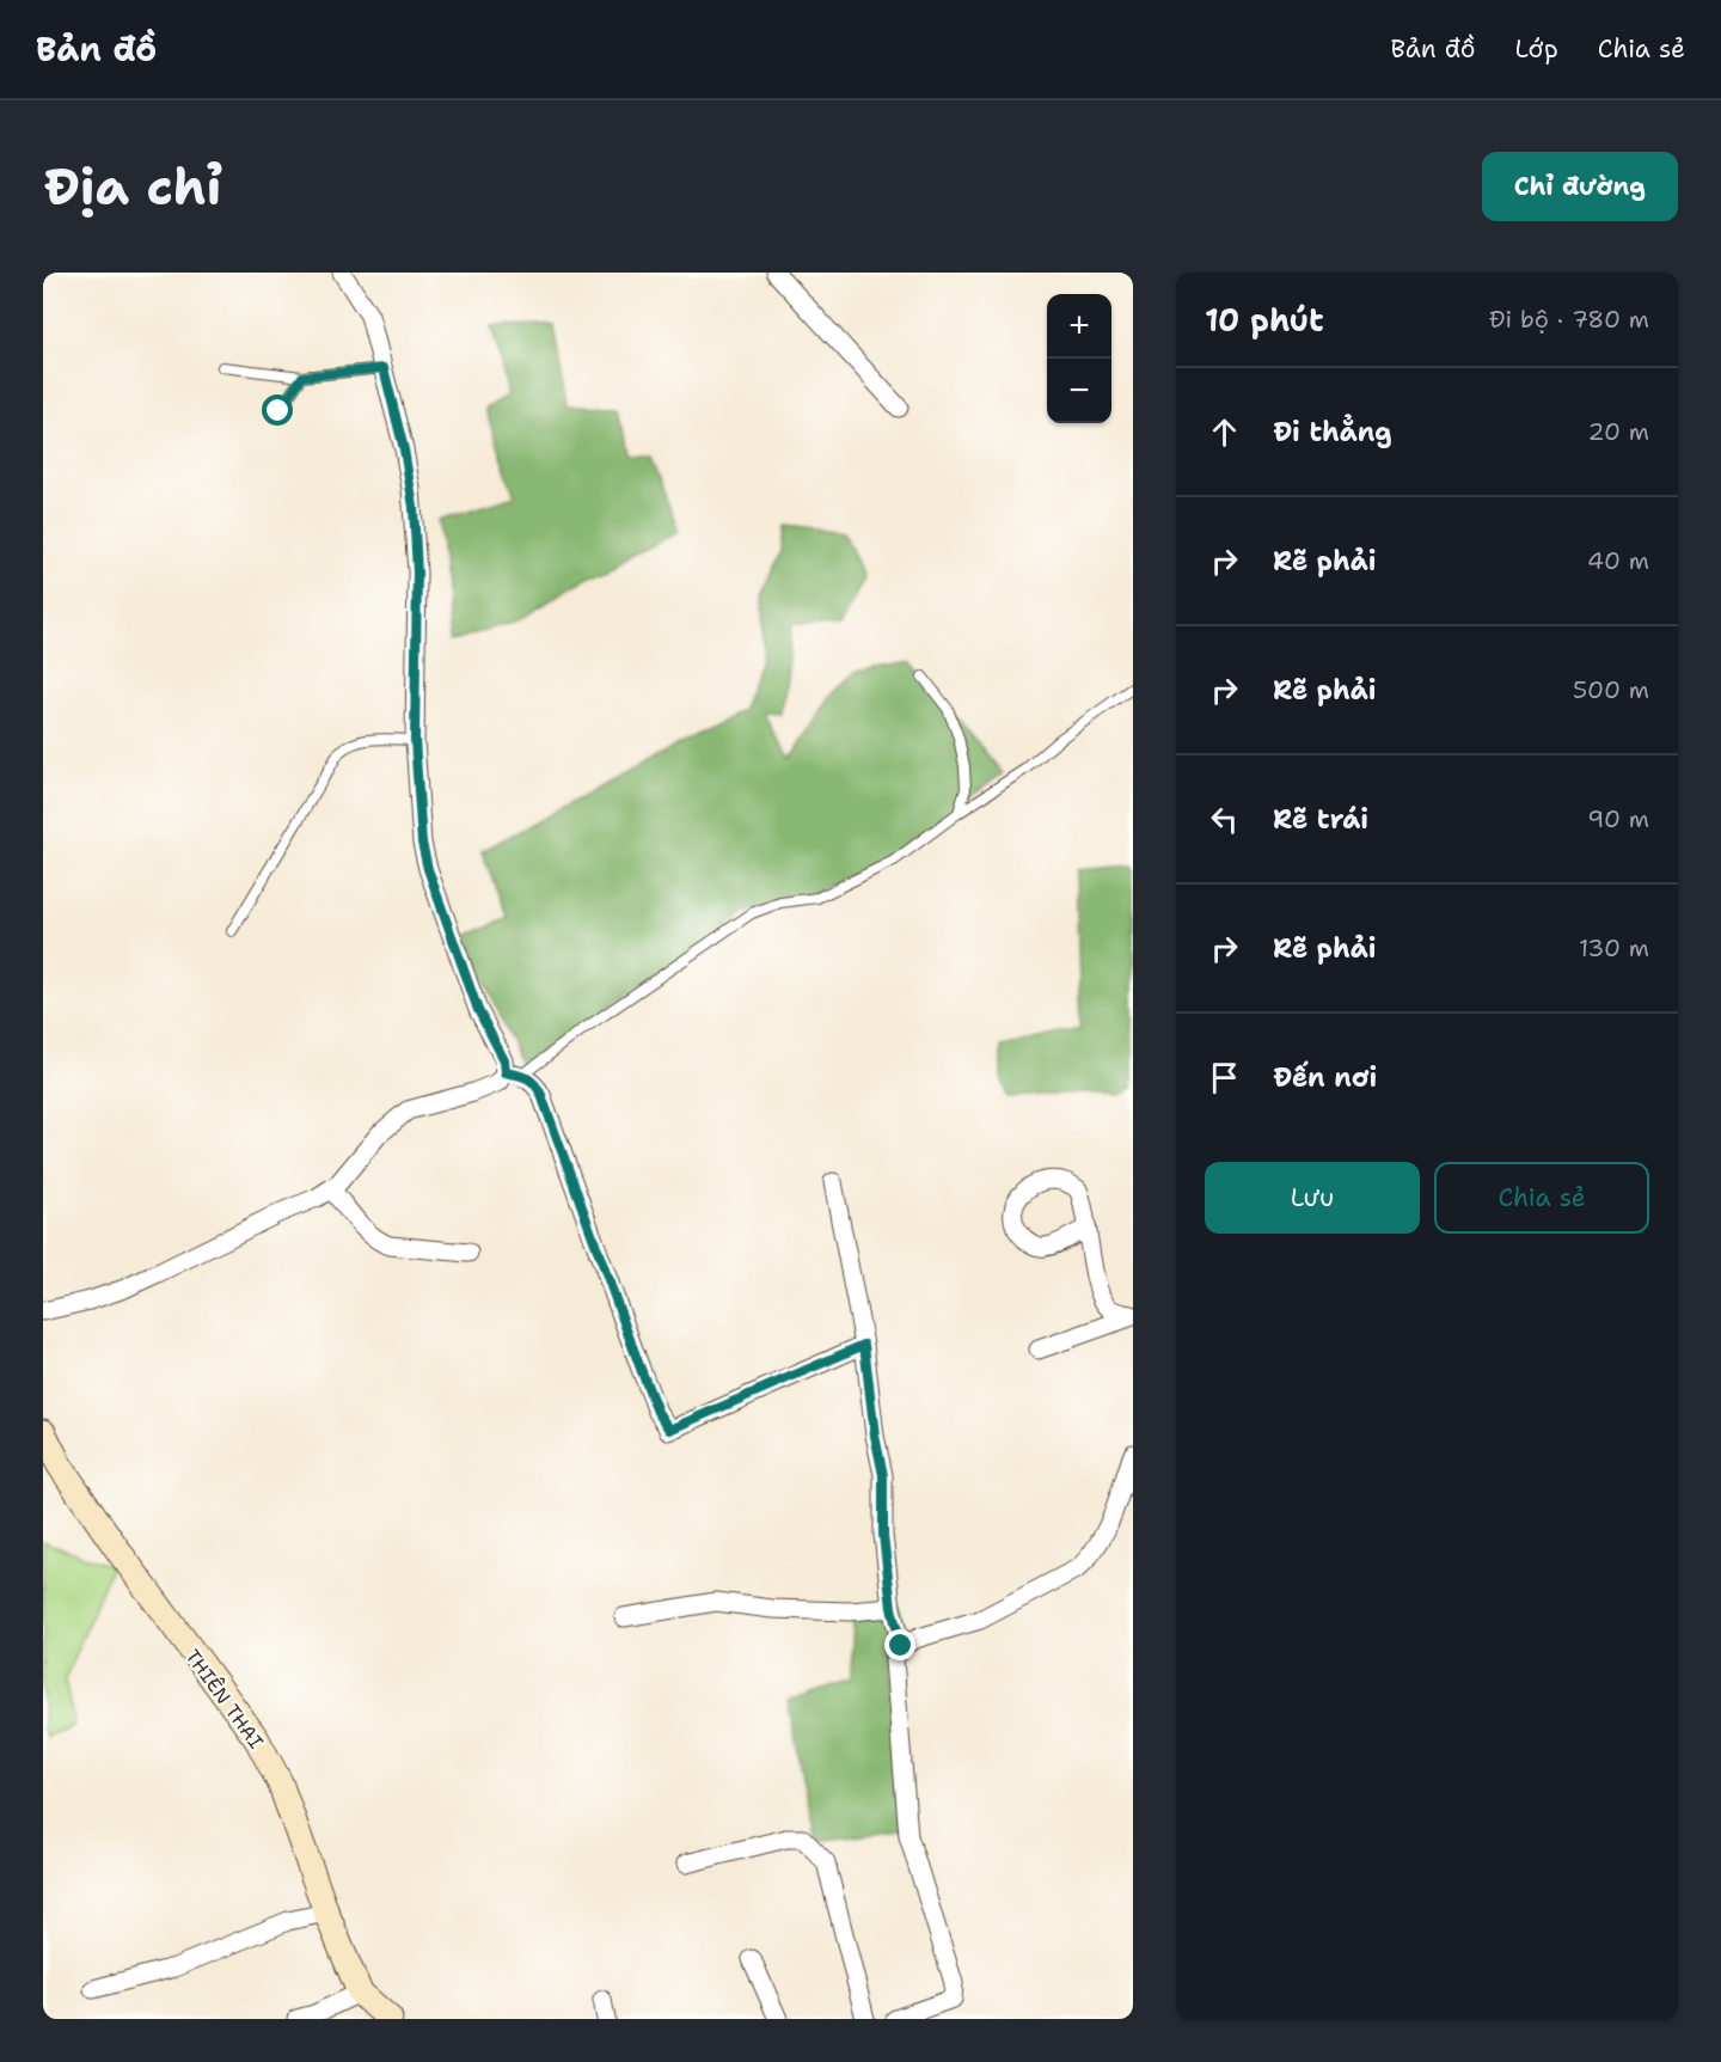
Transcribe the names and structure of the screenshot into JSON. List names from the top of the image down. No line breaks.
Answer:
{"streets":{"street":["THIÊN THAI"]},"page":{"header":"Bản đồ","nav":["Bản đồ","Lớp","Chia sẻ"],"buttons":["Chỉ đường",["Lưu","Chia sẻ"]],"title":"Địa chỉ","heading":["10 phút","Đi bộ · 780 m"],"map_buttons":["+","−"],"list":[["Đi thẳng","20 m"],["Rẽ phải","40 m"],["Rẽ phải","500 m"],["Rẽ trái","90 m"],["Rẽ phải","130 m"],"Đến nơi"]}}
